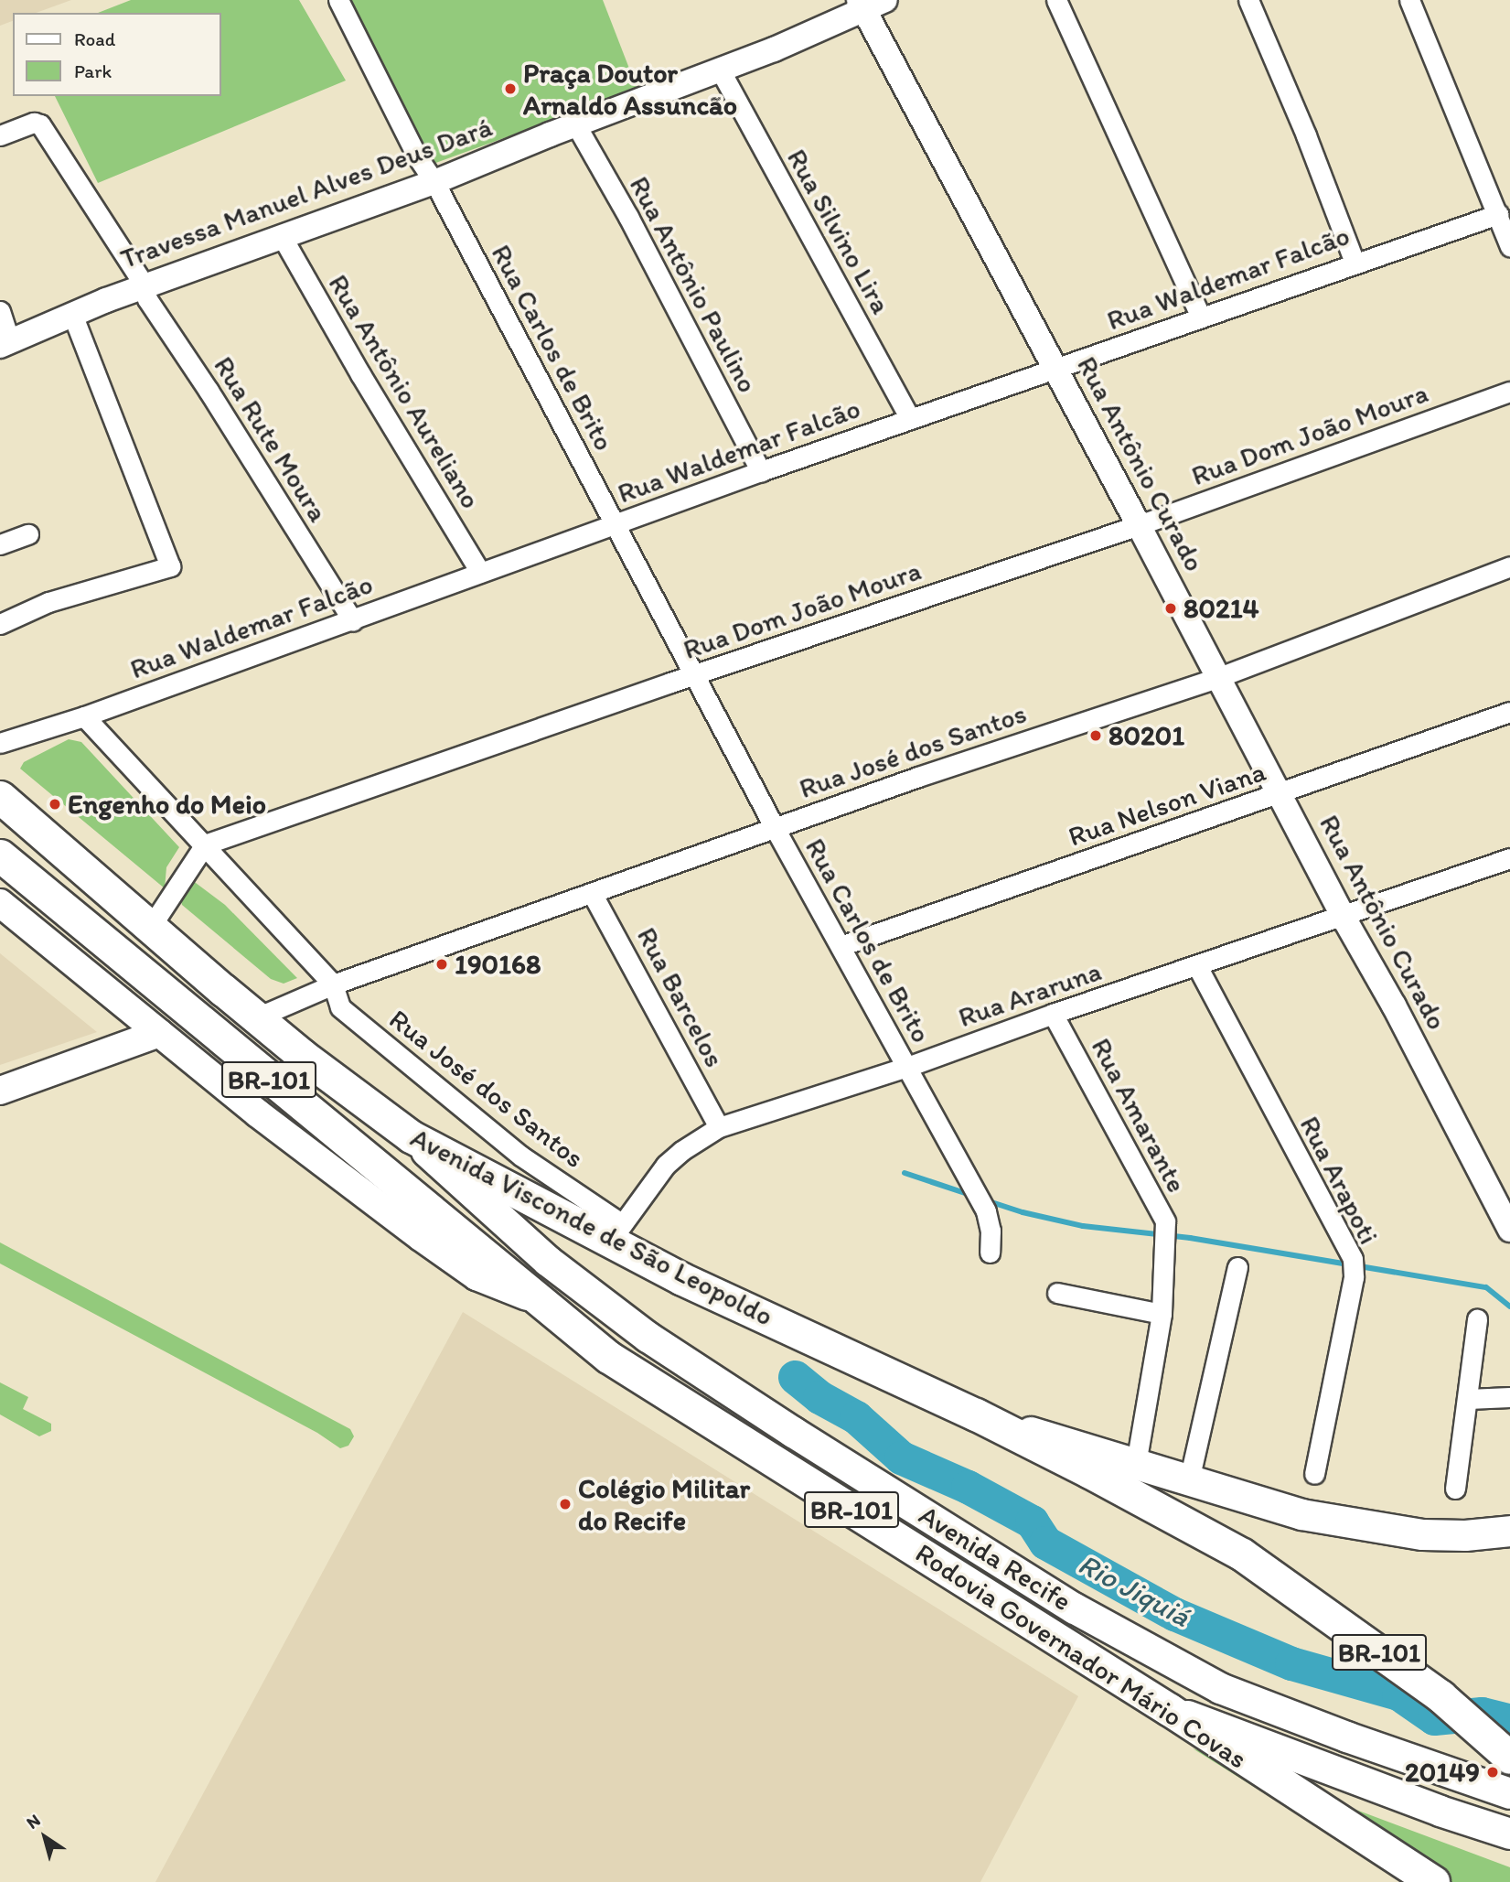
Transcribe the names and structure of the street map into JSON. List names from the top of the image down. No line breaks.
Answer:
{"streets":{"highway":["BR-101","Avenida Visconde de São Leopoldo","Rodovia Governador Mário Covas"],"main road":["Avenida Recife"],"street":["Travessa Manuel Alves Deus Dará","Rua Silvino Lira","Rua Waldemar Falcão","Rua Antônio Paulino","Rua Carlos de Brito","Rua Antônio Aureliano","Rua Dom João Moura","Rua Rute Moura","Rua Antônio Curado","Rua José dos Santos","Rua Nelson Viana","Rua Araruna","Rua Barcelos","Rua Amarante","Rua Arapoti"]},"crossings":[["Travessa Manuel Alves Deus Dará","Rua Silvino Lira"],["Travessa Manuel Alves Deus Dará","Rua Antônio Paulino"],["Travessa Manuel Alves Deus Dará","Rua Carlos de Brito"],["Travessa Manuel Alves Deus Dará","Rua Antônio Aureliano"],["Travessa Manuel Alves Deus Dará","Rua Rute Moura"],["Travessa Manuel Alves Deus Dará","Rua Antônio Curado"],["Rua Silvino Lira","Rua Waldemar Falcão"],["Rua Waldemar Falcão","Rua Antônio Paulino"],["Rua Waldemar Falcão","Rua Carlos de Brito"],["Rua Waldemar Falcão","Rua Antônio Aureliano"],["Rua Waldemar Falcão","Rua Rute Moura"],["Rua Waldemar Falcão","Rua Antônio Curado"],["Rua Waldemar Falcão","Rua José dos Santos"],["Rua Carlos de Brito","Rua Dom João Moura"],["Rua Carlos de Brito","Rua José dos Santos"],["Rua Carlos de Brito","Rua Nelson Viana"],["Rua Carlos de Brito","Rua Araruna"],["Rua Dom João Moura","Rua Antônio Curado"],["Rua Dom João Moura","Rua José dos Santos"],["Rua Antônio Curado","Rua José dos Santos"],["Rua Antônio Curado","Rua Nelson Viana"],["Rua Antônio Curado","Rua Araruna"],["Rua José dos Santos","Rua Araruna"],["Rua José dos Santos","Rua Barcelos"],["Rua José dos Santos","Avenida Visconde de São Leopoldo"],["Rua Araruna","Rua Barcelos"],["Rua Araruna","Rua Amarante"],["Rua Araruna","Rua Arapoti"],["Rua Araruna","Avenida Visconde de São Leopoldo"],["Rua Amarante","Avenida Visconde de São Leopoldo"],["Avenida Visconde de São Leopoldo","Avenida Recife"],["Avenida Visconde de São Leopoldo","Rodovia Governador Mário Covas"]],"water":["Rio Jiquiá"],"places":["Praça Doutor Arnaldo Assuncão","80214","80201","Engenho do Meio","190168","Colégio Militar do Recife","20149"],"legend":["Road","Park"],"north":"top left"}
